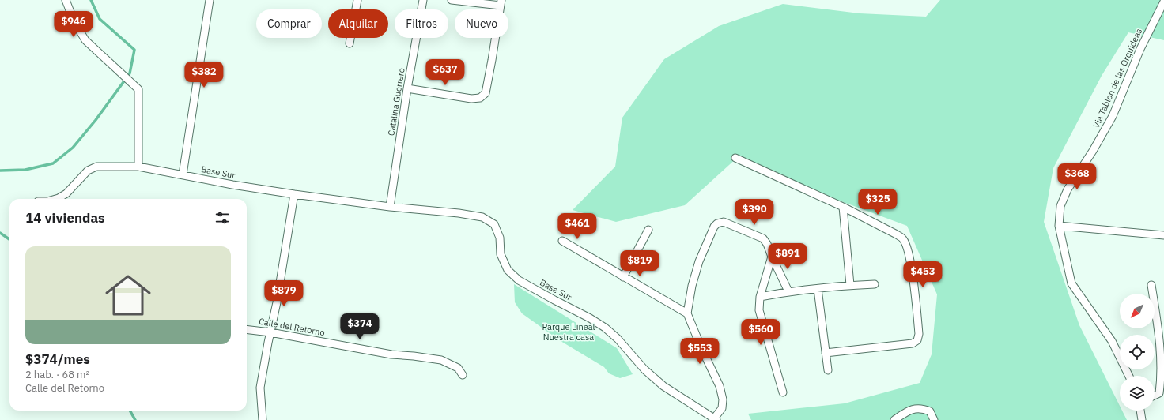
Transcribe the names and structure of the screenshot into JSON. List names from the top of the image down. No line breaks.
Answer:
{"streets":{"street":["Via Tablon de las Orquideas","Catalina Guerrero","Base Sur","Calle del Retorno"]},"crossings":[["Catalina Guerrero","Base Sur"]],"parks":["Parque Lineal Nuestra casa"],"north":"bottom left","page":{"chip":["Comprar","Alquilar","Filtros","Nuevo"],"price":["$946","$637","$382","$368","$325","$390","$461","$891","$819","$453","$879","$374","$560","$553"],"heading":"14 viviendas","list":[{"name":"$374/mes","note":"2 hab. · 68 m² · Calle del Retorno"}]}}
